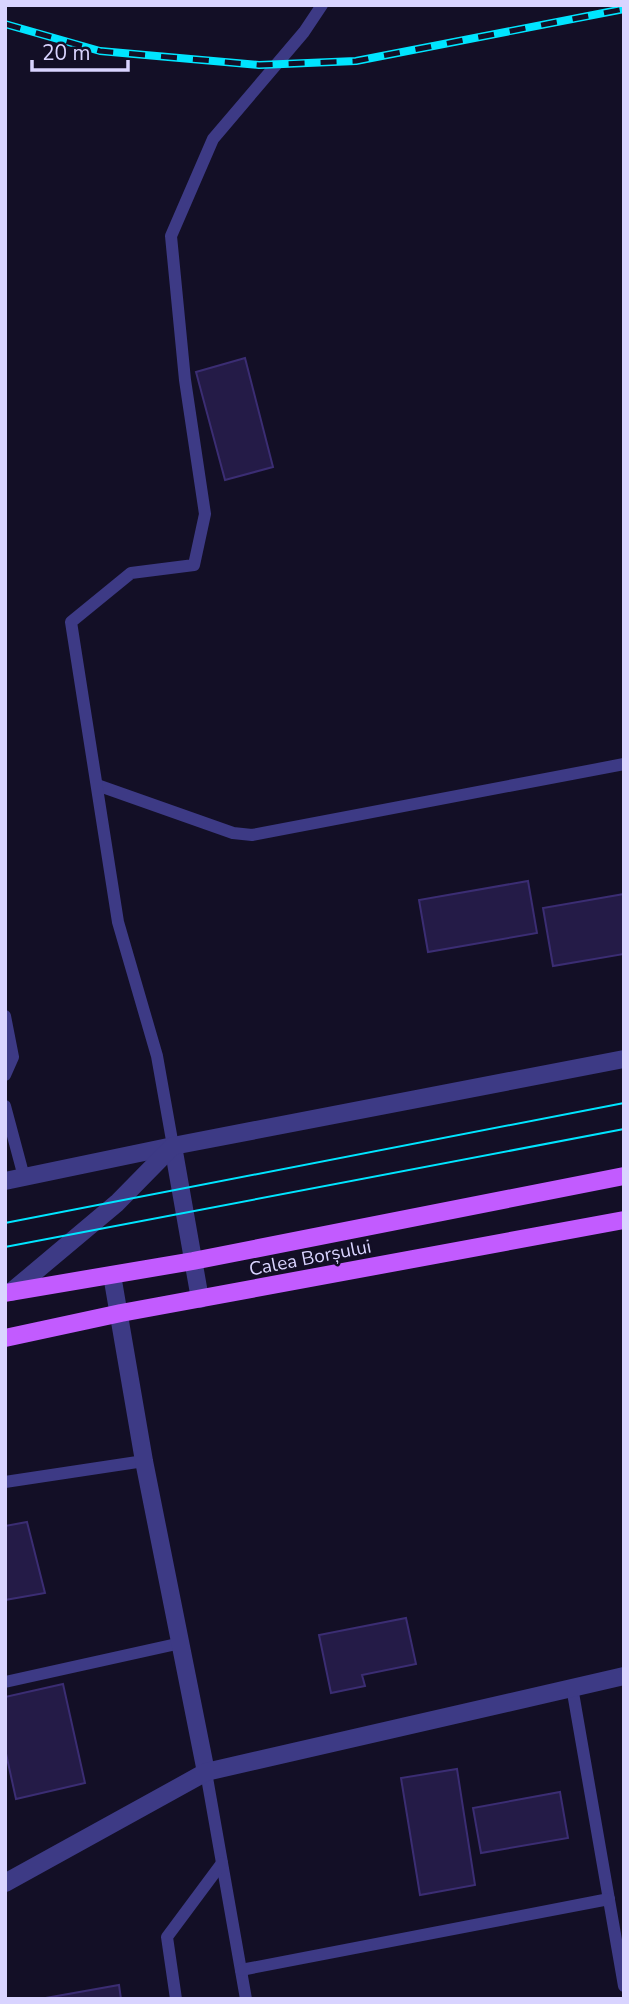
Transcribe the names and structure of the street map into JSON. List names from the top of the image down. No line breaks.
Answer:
{"streets":{"main road":["Calea Borșului"]},"scale_bar":"20 m"}
